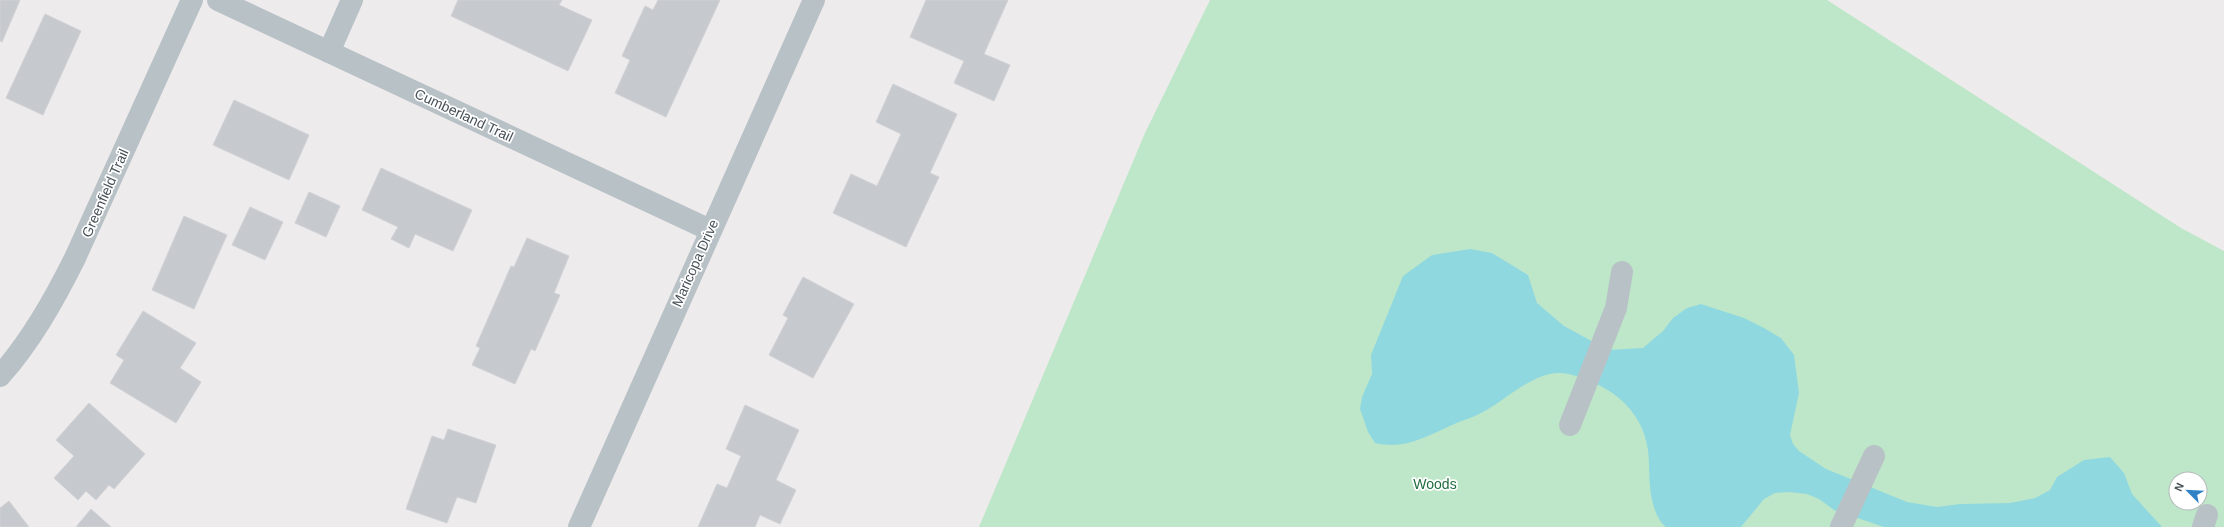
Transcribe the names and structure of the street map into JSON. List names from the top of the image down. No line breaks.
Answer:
{"streets":{"street":["Cumberland Trail","Greenfield Trail","Maricopa Drive"]},"crossings":[["Cumberland Trail","Maricopa Drive"]],"parks":["Woods"],"north":"top left"}
